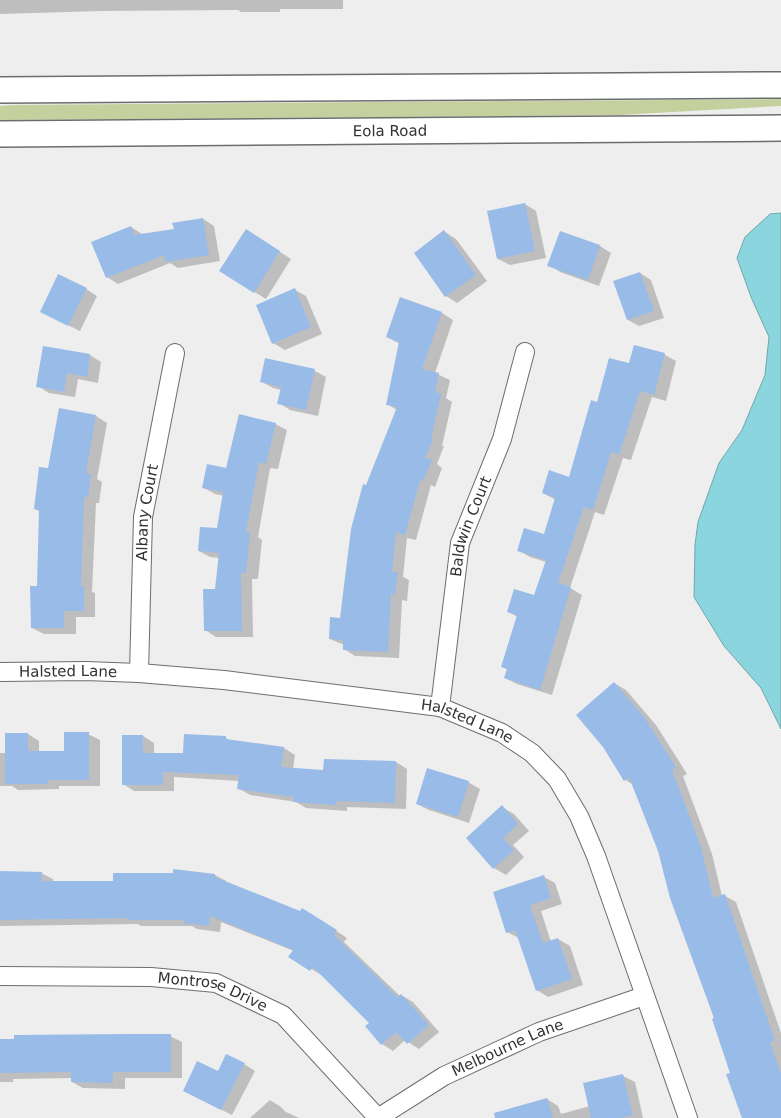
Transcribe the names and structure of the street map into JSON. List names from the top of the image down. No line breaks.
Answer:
{"streets":{"street":["Eola Road","Albany Court","Baldwin Court","Halsted Lane","Montrose Drive","Melbourne Lane"]},"crossings":[["Albany Court","Halsted Lane"],["Baldwin Court","Halsted Lane"],["Halsted Lane","Melbourne Lane"],["Montrose Drive","Melbourne Lane"]]}
